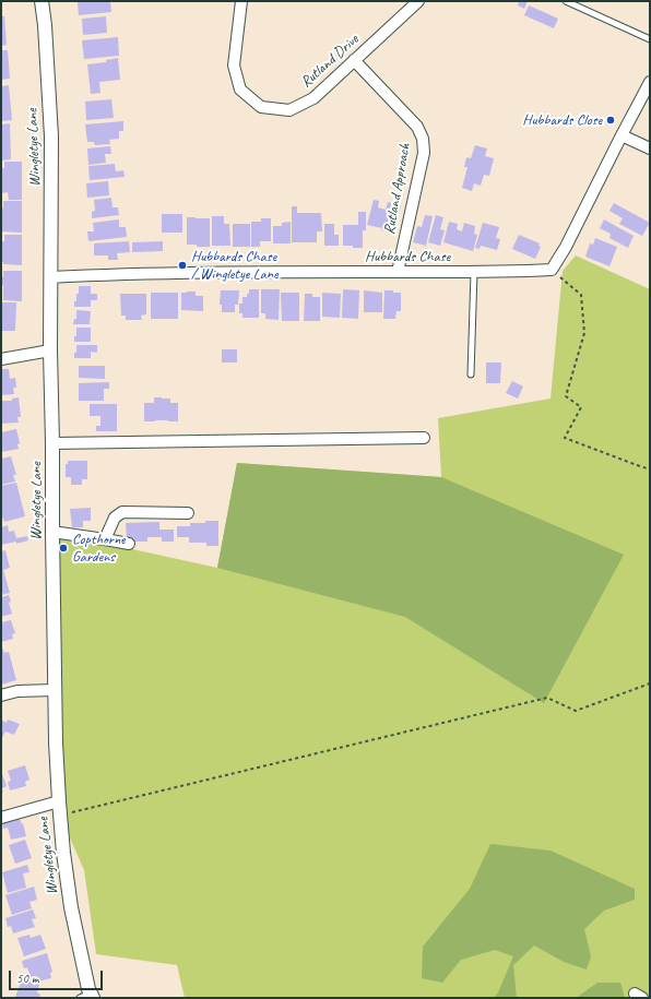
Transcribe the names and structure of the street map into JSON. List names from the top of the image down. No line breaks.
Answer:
{"streets":{"street":["Rutland Drive","Wingletye Lane","Rutland Approach","Hubbards Chase"]},"crossings":[["Rutland Drive","Rutland Approach"],["Wingletye Lane","Hubbards Chase"],["Rutland Approach","Hubbards Chase"]],"places":["Hubbards Close","Hubbards Chase / Wingletye Lane","Copthorne Gardens"],"scale_bar":"50 m"}
